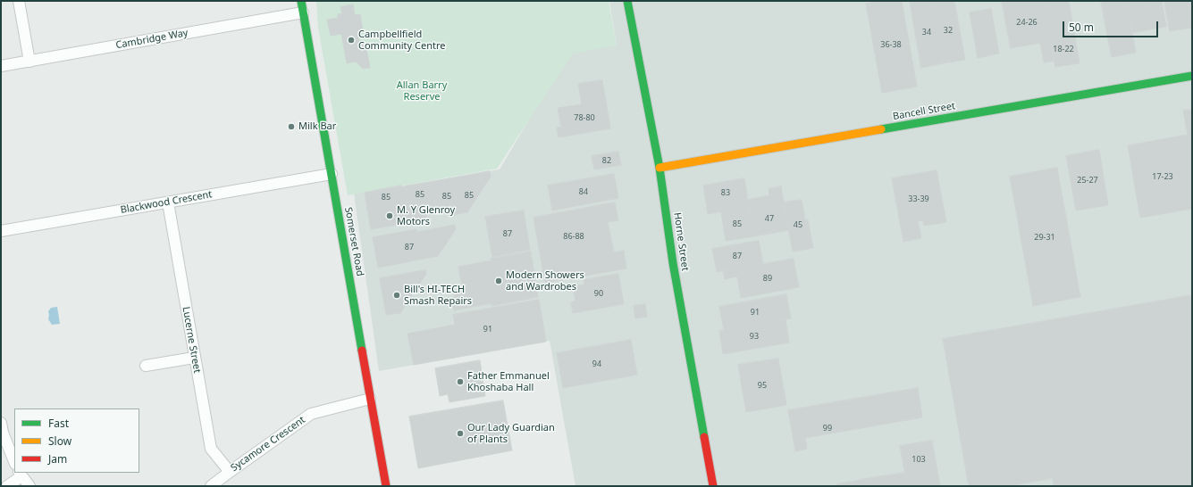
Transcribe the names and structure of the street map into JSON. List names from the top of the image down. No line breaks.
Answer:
{"streets":{"street":["Cambridge Way","Bancell Street","Blackwood Crescent","Somerset Road","Horne Street","Lucerne Street","Sycamore Crescent"]},"crossings":[["Cambridge Way","Somerset Road"],["Bancell Street","Horne Street"],["Blackwood Crescent","Somerset Road"],["Blackwood Crescent","Lucerne Street"],["Somerset Road","Sycamore Crescent"],["Lucerne Street","Sycamore Crescent"]],"parks":["Allan Barry Reserve"],"places":["Campbellfield Community Centre","Milk Bar","M. Y Glenroy Motors","Modern Showers and Wardrobes","Bill's HI-TECH Smash Repairs","Father Emmanuel Khoshaba Hall","Our Lady Guardian of Plants"],"house_numbers":["24-26","32","34","36-38","18-22","78-80","82","17-23","25-27","84","83","85","85","85","85","33-39","47","85","45","87","86-88","29-31","87","87","89","90","91","91","93","94","95","99","103"],"legend":["Fast","Slow","Jam"],"scale_bar":"50 m"}
